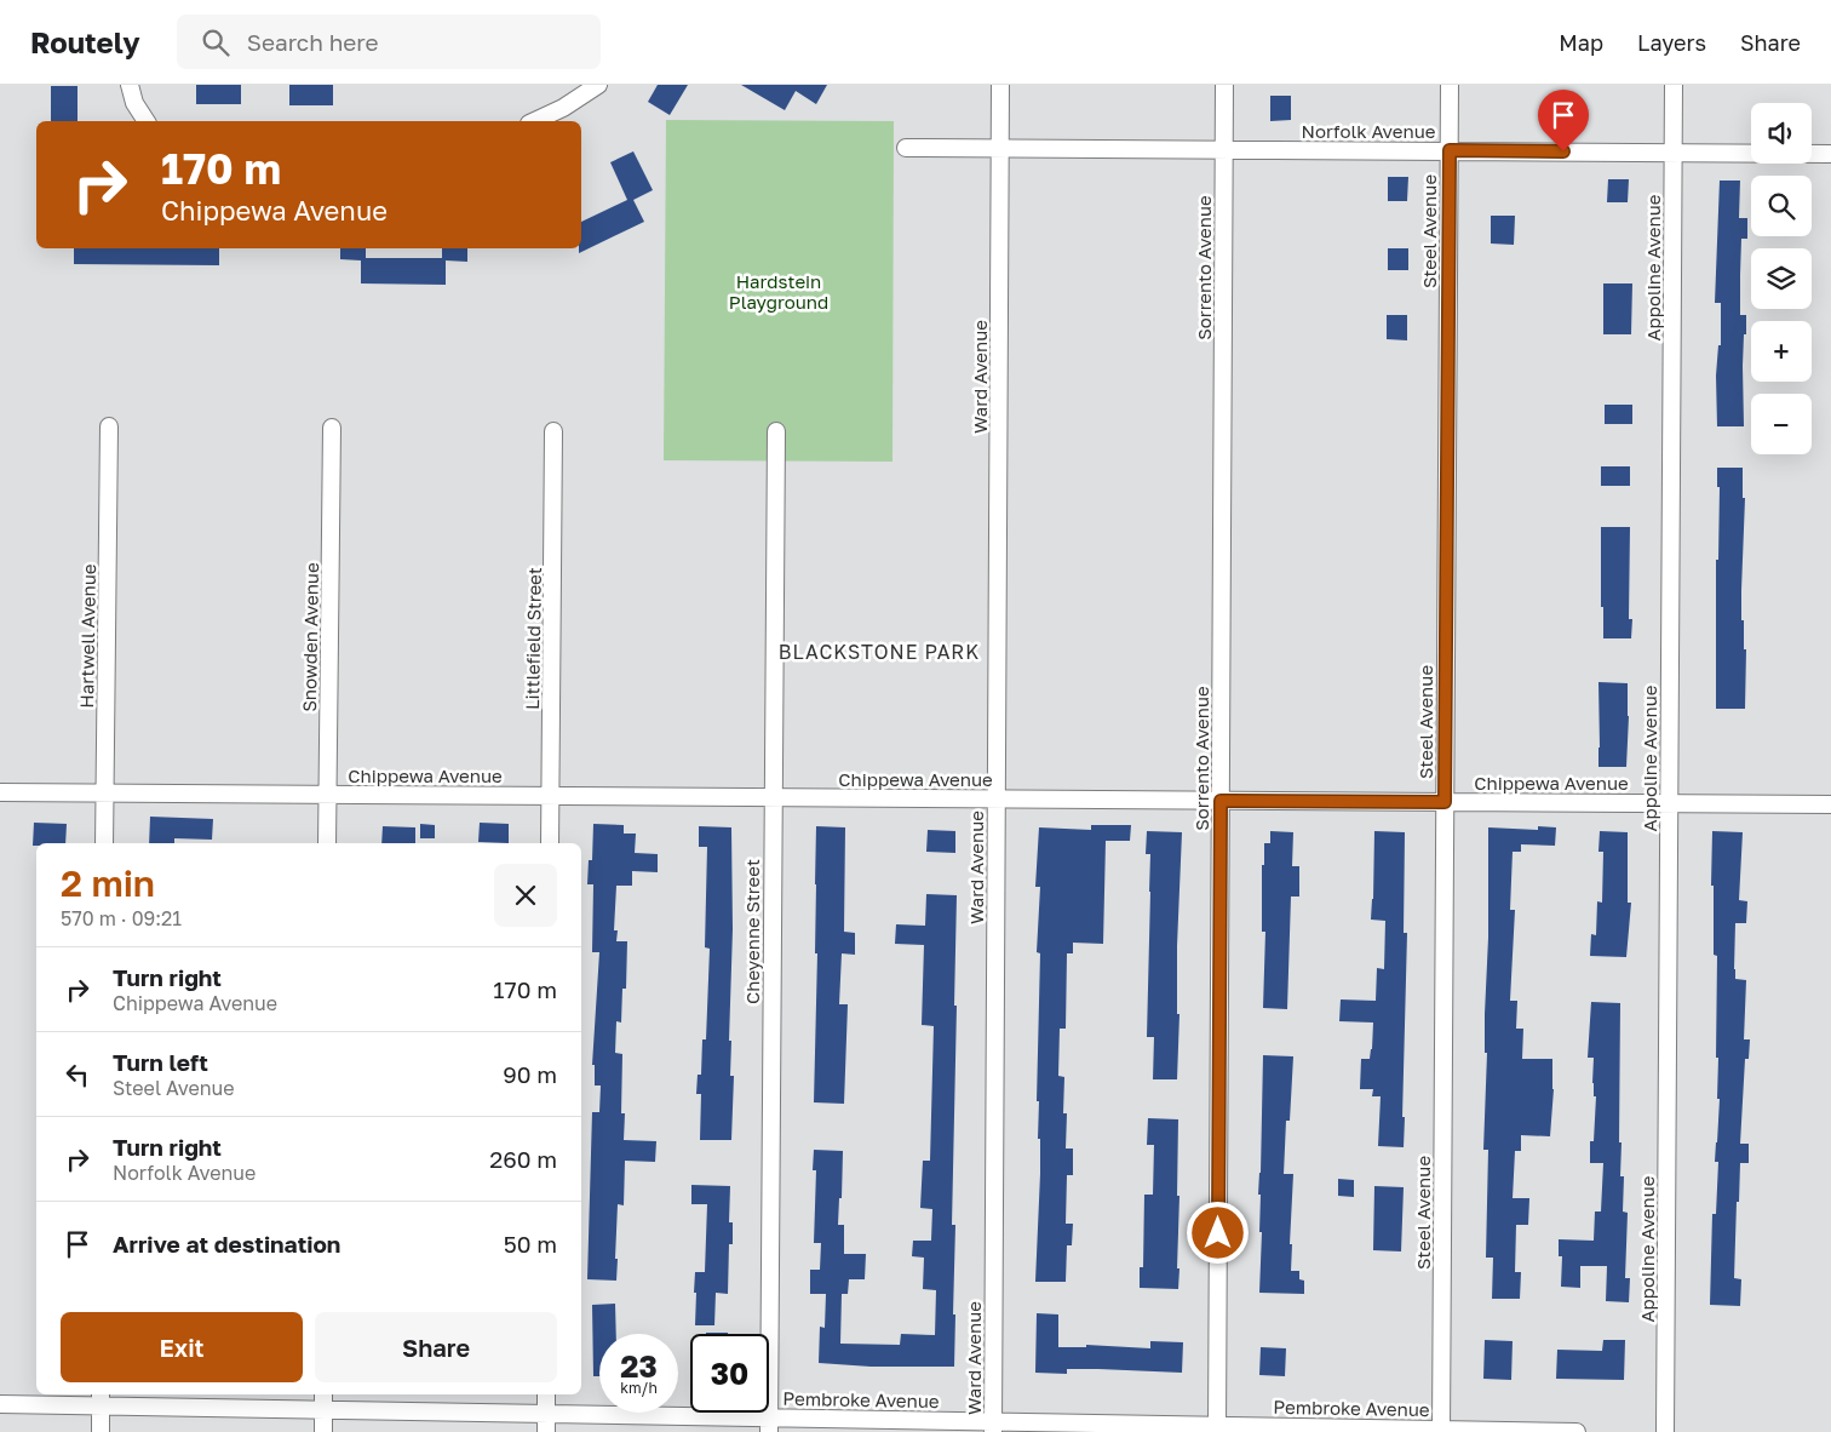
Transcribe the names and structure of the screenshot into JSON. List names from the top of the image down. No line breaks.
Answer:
{"streets":{"street":["Norfolk Avenue","Steel Avenue","Sorrento Avenue","Appoline Avenue","Ward Avenue","Hartwell Avenue","Snowden Avenue","Littlefield Street","Chippewa Avenue","Cheyenne Street","Pembroke Avenue"]},"crossings":[["Norfolk Avenue","Steel Avenue"],["Norfolk Avenue","Sorrento Avenue"],["Norfolk Avenue","Appoline Avenue"],["Norfolk Avenue","Ward Avenue"],["Steel Avenue","Chippewa Avenue"],["Steel Avenue","Pembroke Avenue"],["Sorrento Avenue","Chippewa Avenue"],["Sorrento Avenue","Pembroke Avenue"],["Appoline Avenue","Chippewa Avenue"],["Ward Avenue","Chippewa Avenue"],["Ward Avenue","Pembroke Avenue"],["Hartwell Avenue","Chippewa Avenue"],["Snowden Avenue","Chippewa Avenue"],["Littlefield Street","Chippewa Avenue"],["Chippewa Avenue","Cheyenne Street"],["Cheyenne Street","Pembroke Avenue"]],"districts":["BLACKSTONE PARK"],"parks":["Hardstein Playground"],"page":{"header":"Routely","search":"Search here","nav":["Map","Layers","Share"],"map_buttons":["+","−"],"turn":["170 m","Chippewa Avenue"],"heading":["2 min","570 m · 09:21"],"list":[{"name":"Turn right","note":"Chippewa Avenue","value":"170 m"},{"name":"Turn left","note":"Steel Avenue","value":"90 m"},{"name":"Turn right","note":"Norfolk Avenue","value":"260 m"},{"name":"Arrive at destination","value":"50 m"}],"buttons":["Exit","Share"],"speed":"23 km/h","limit":"30"}}
